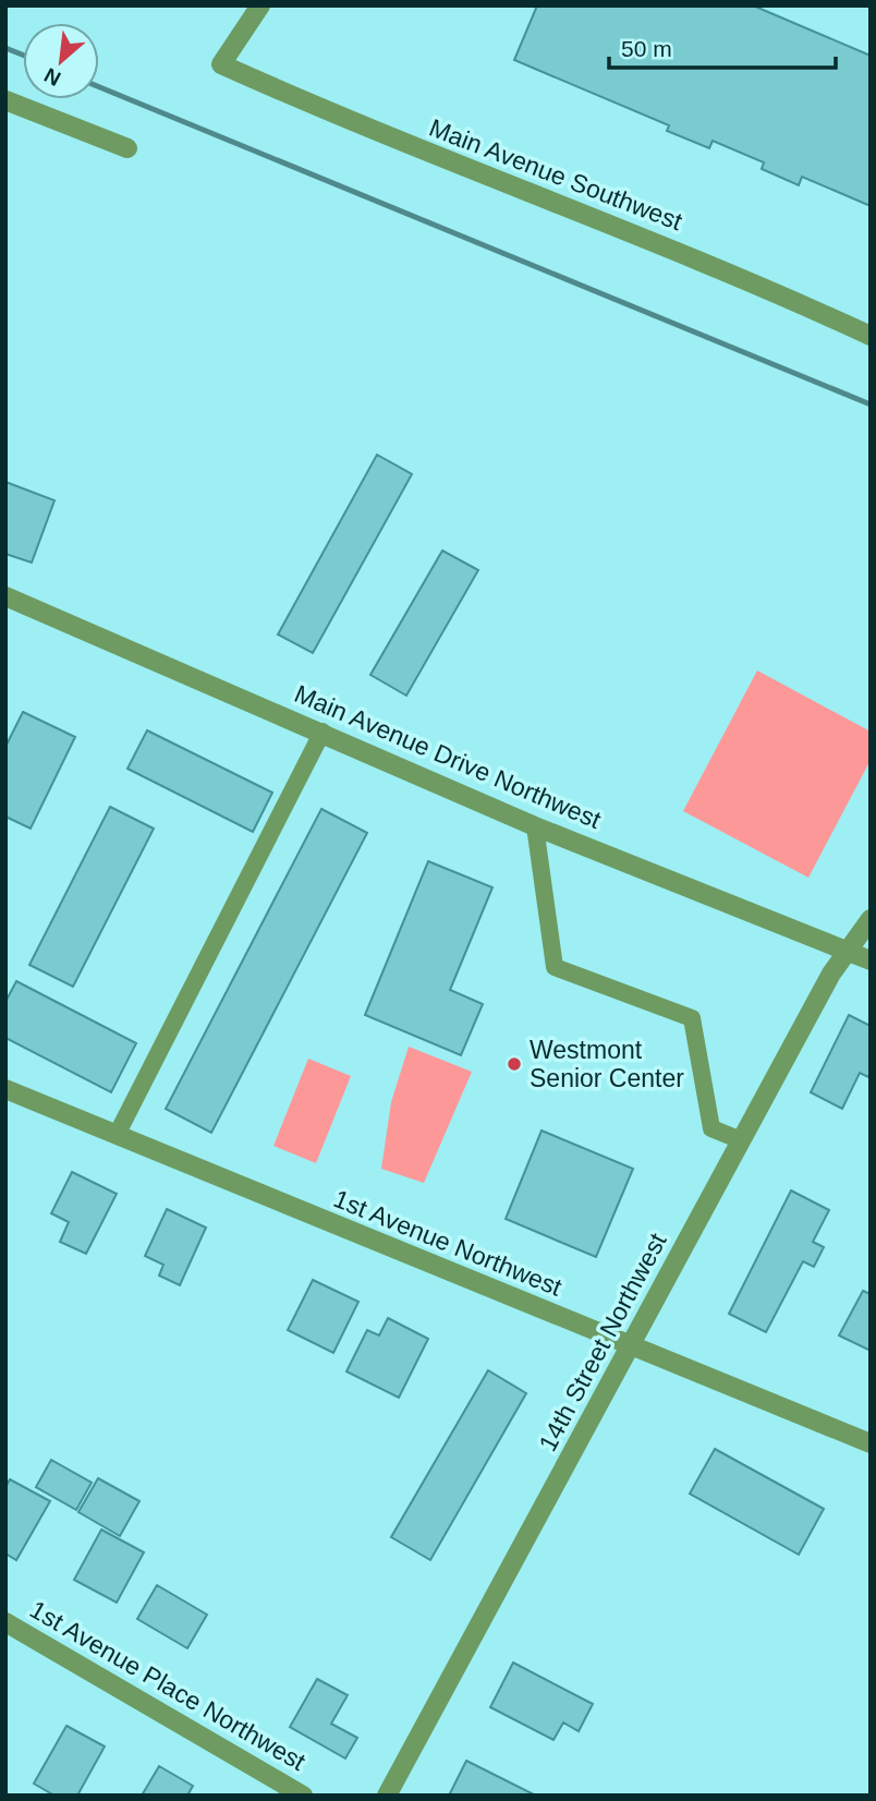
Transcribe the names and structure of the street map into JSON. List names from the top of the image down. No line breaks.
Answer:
{"streets":{"street":["Main Avenue Southwest","Main Avenue Drive Northwest","1st Avenue Northwest","14th Street Northwest","1st Avenue Place Northwest"]},"crossings":[["Main Avenue Drive Northwest","14th Street Northwest"],["1st Avenue Northwest","14th Street Northwest"]],"places":["Westmont Senior Center"],"scale_bar":"50 m","north":"bottom left"}
